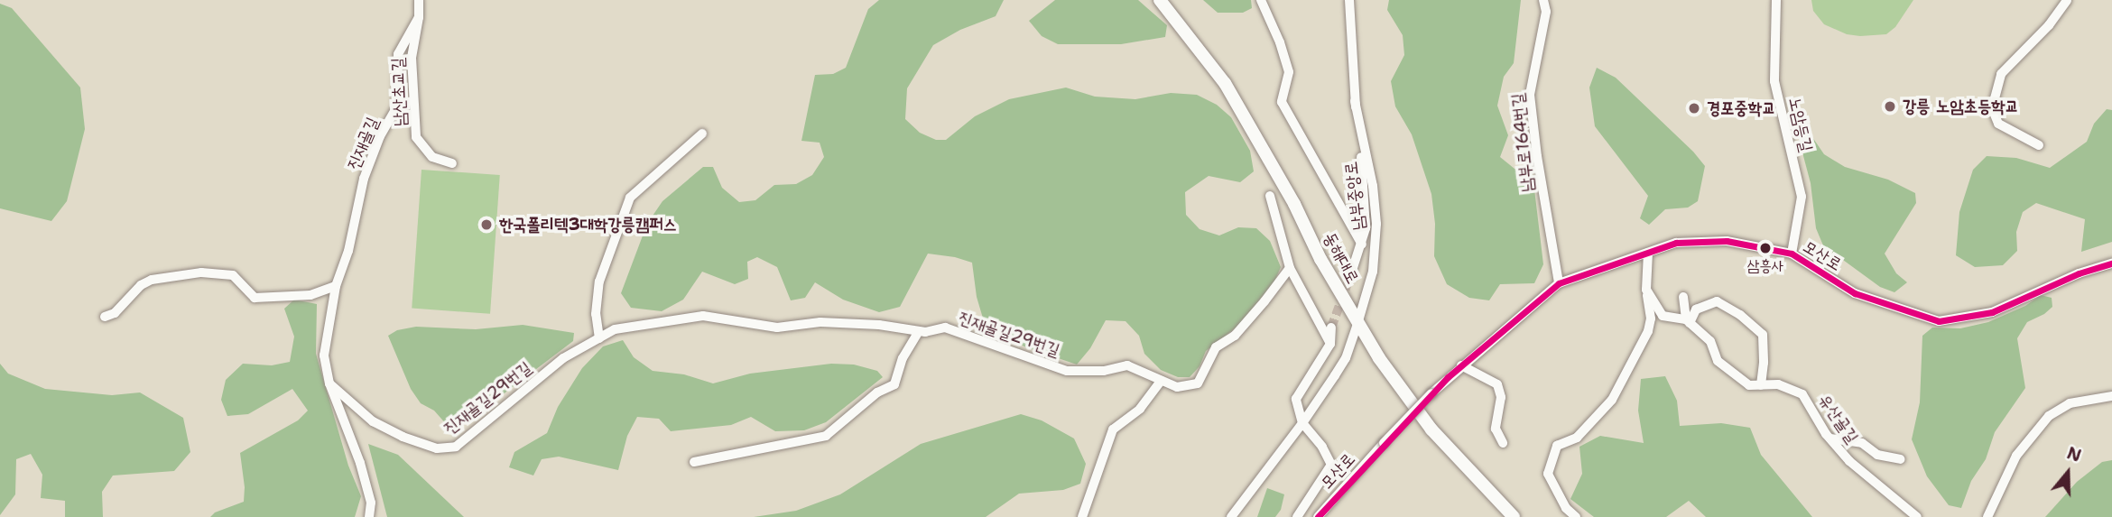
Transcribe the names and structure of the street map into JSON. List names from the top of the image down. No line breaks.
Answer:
{"streets":{"main road":["동해대로"],"street":["남산초교길","노암등길","남부로164번길","진재골길","남부중앙로","모산로","진재골길29번길","유산골길"]},"crossings":[["남산초교길","진재골길"],["노암등길","모산로"],["남부로164번길","모산로"],["진재골길","진재골길29번길"],["남부중앙로","동해대로"]],"places":["강릉 노암초등학교","경포중학교","한국폴리텍3대학강릉캠퍼스","삼흥사"],"north":"top"}
